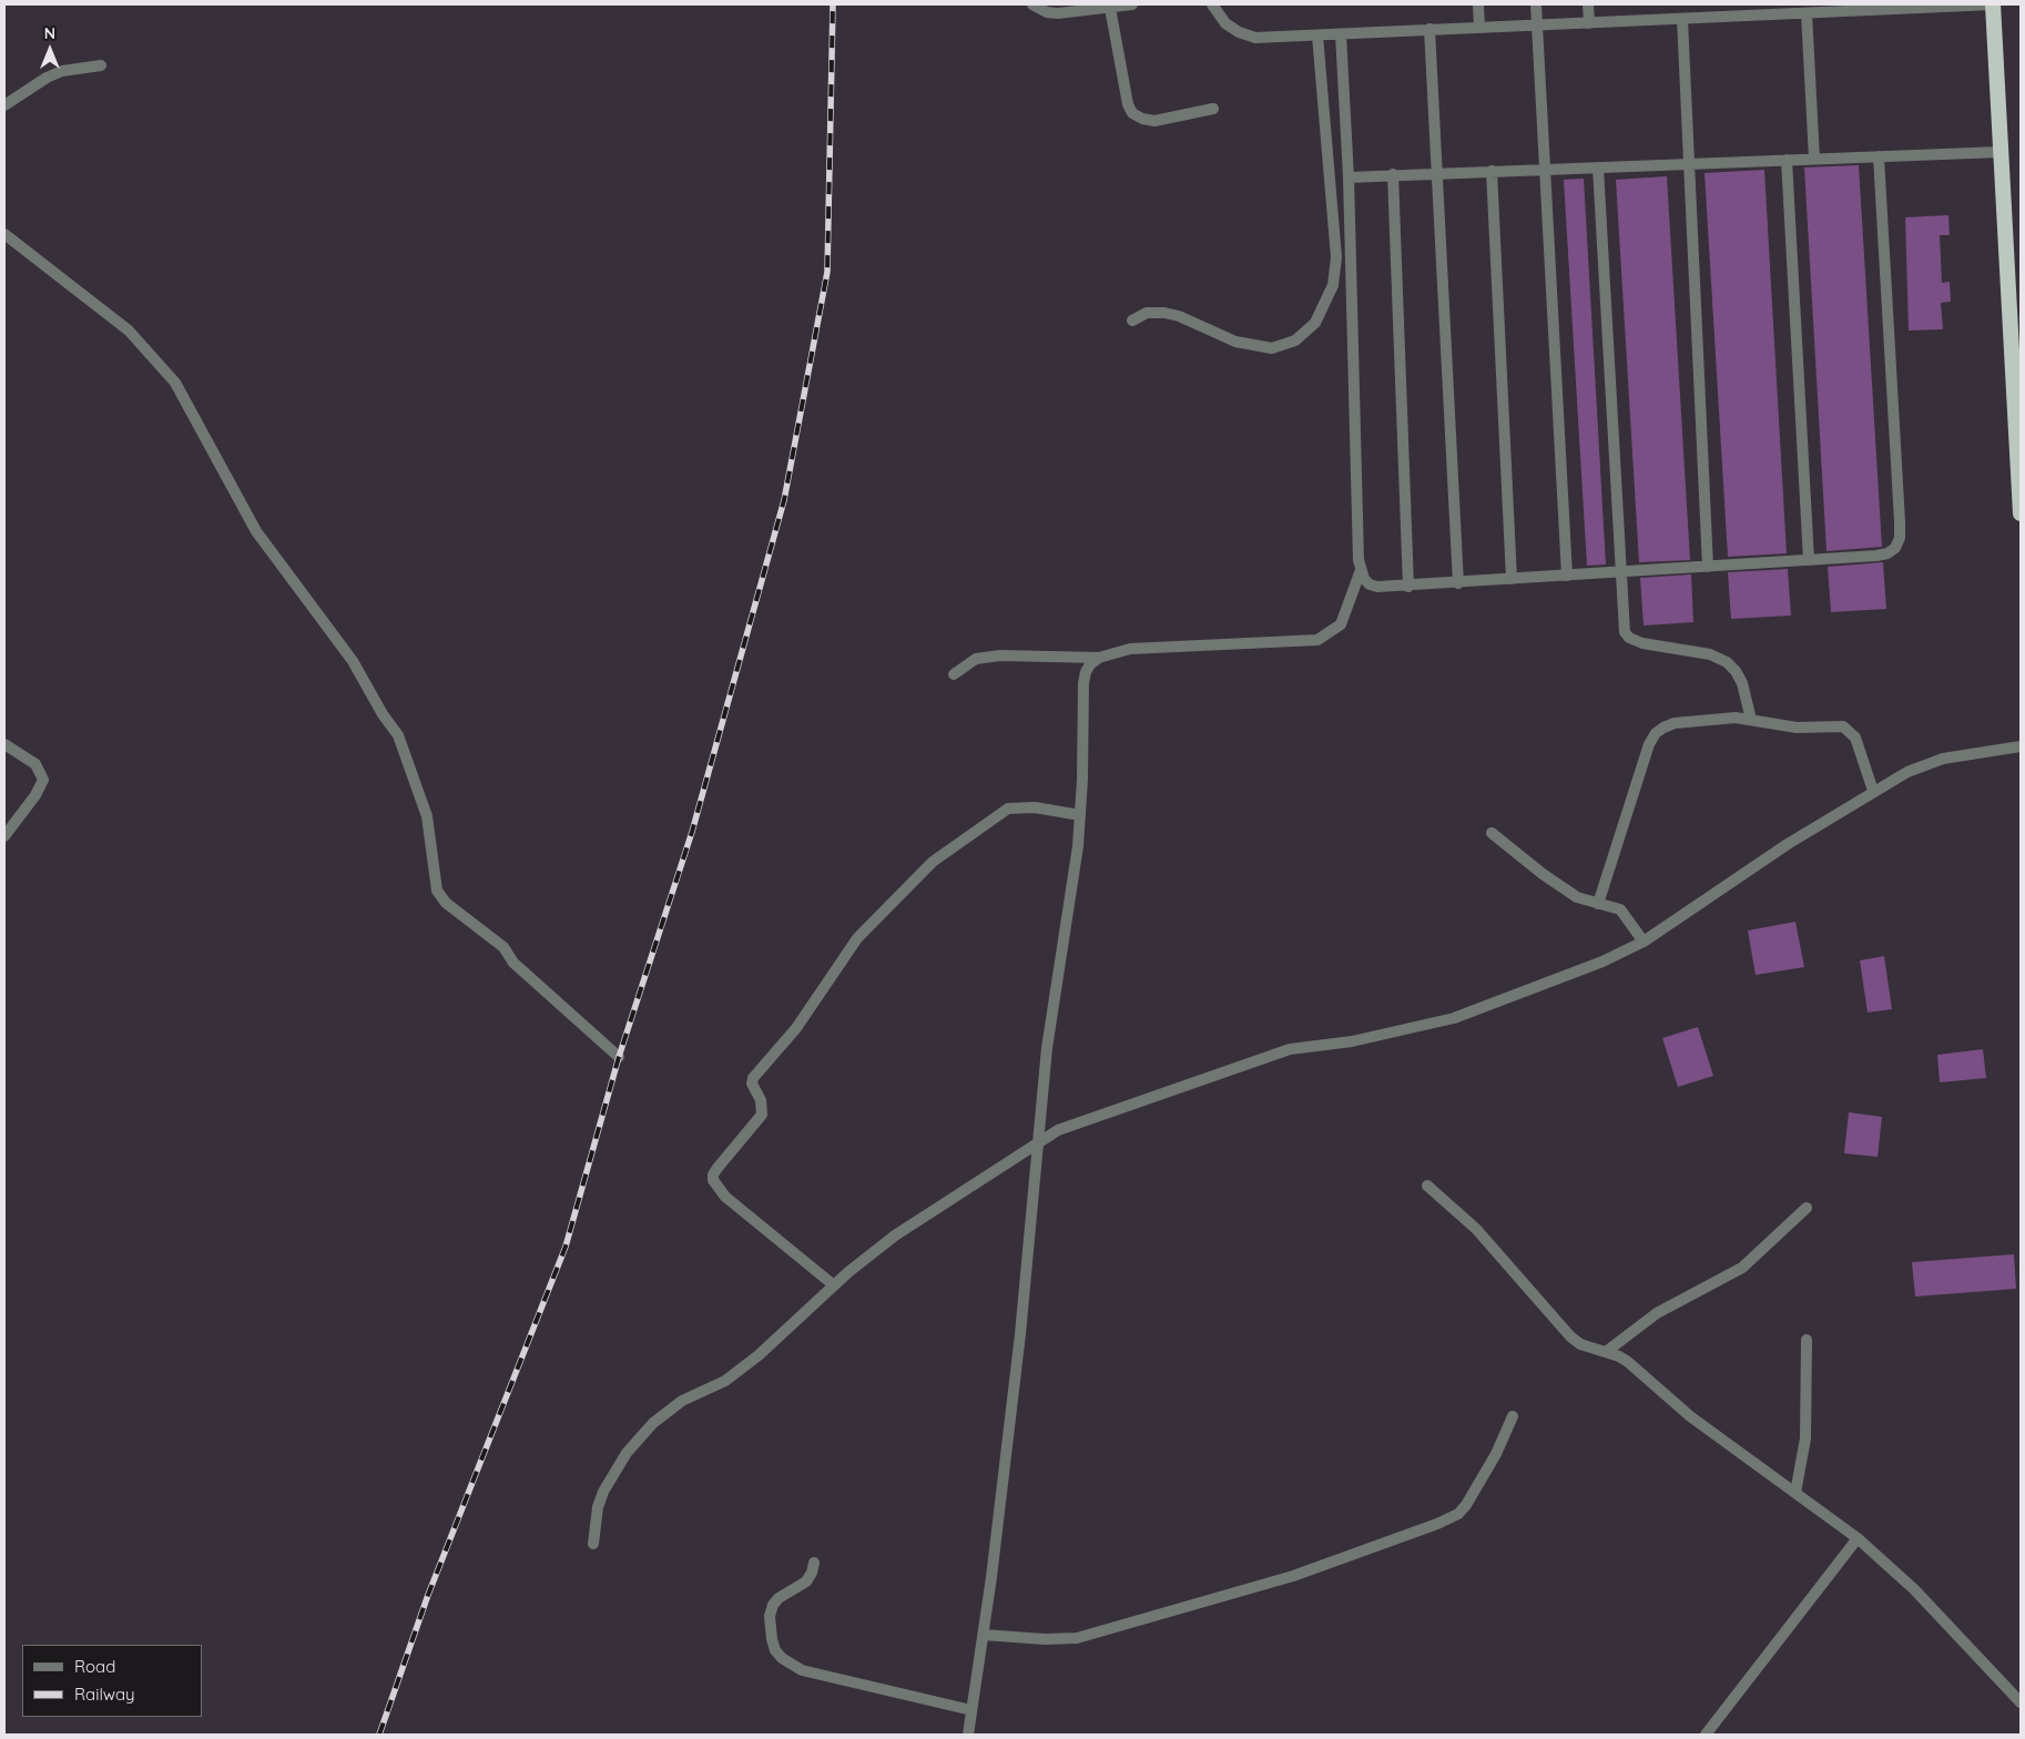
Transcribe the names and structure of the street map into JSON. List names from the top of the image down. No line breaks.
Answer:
{"legend":["Road","Railway"],"north":"top"}
